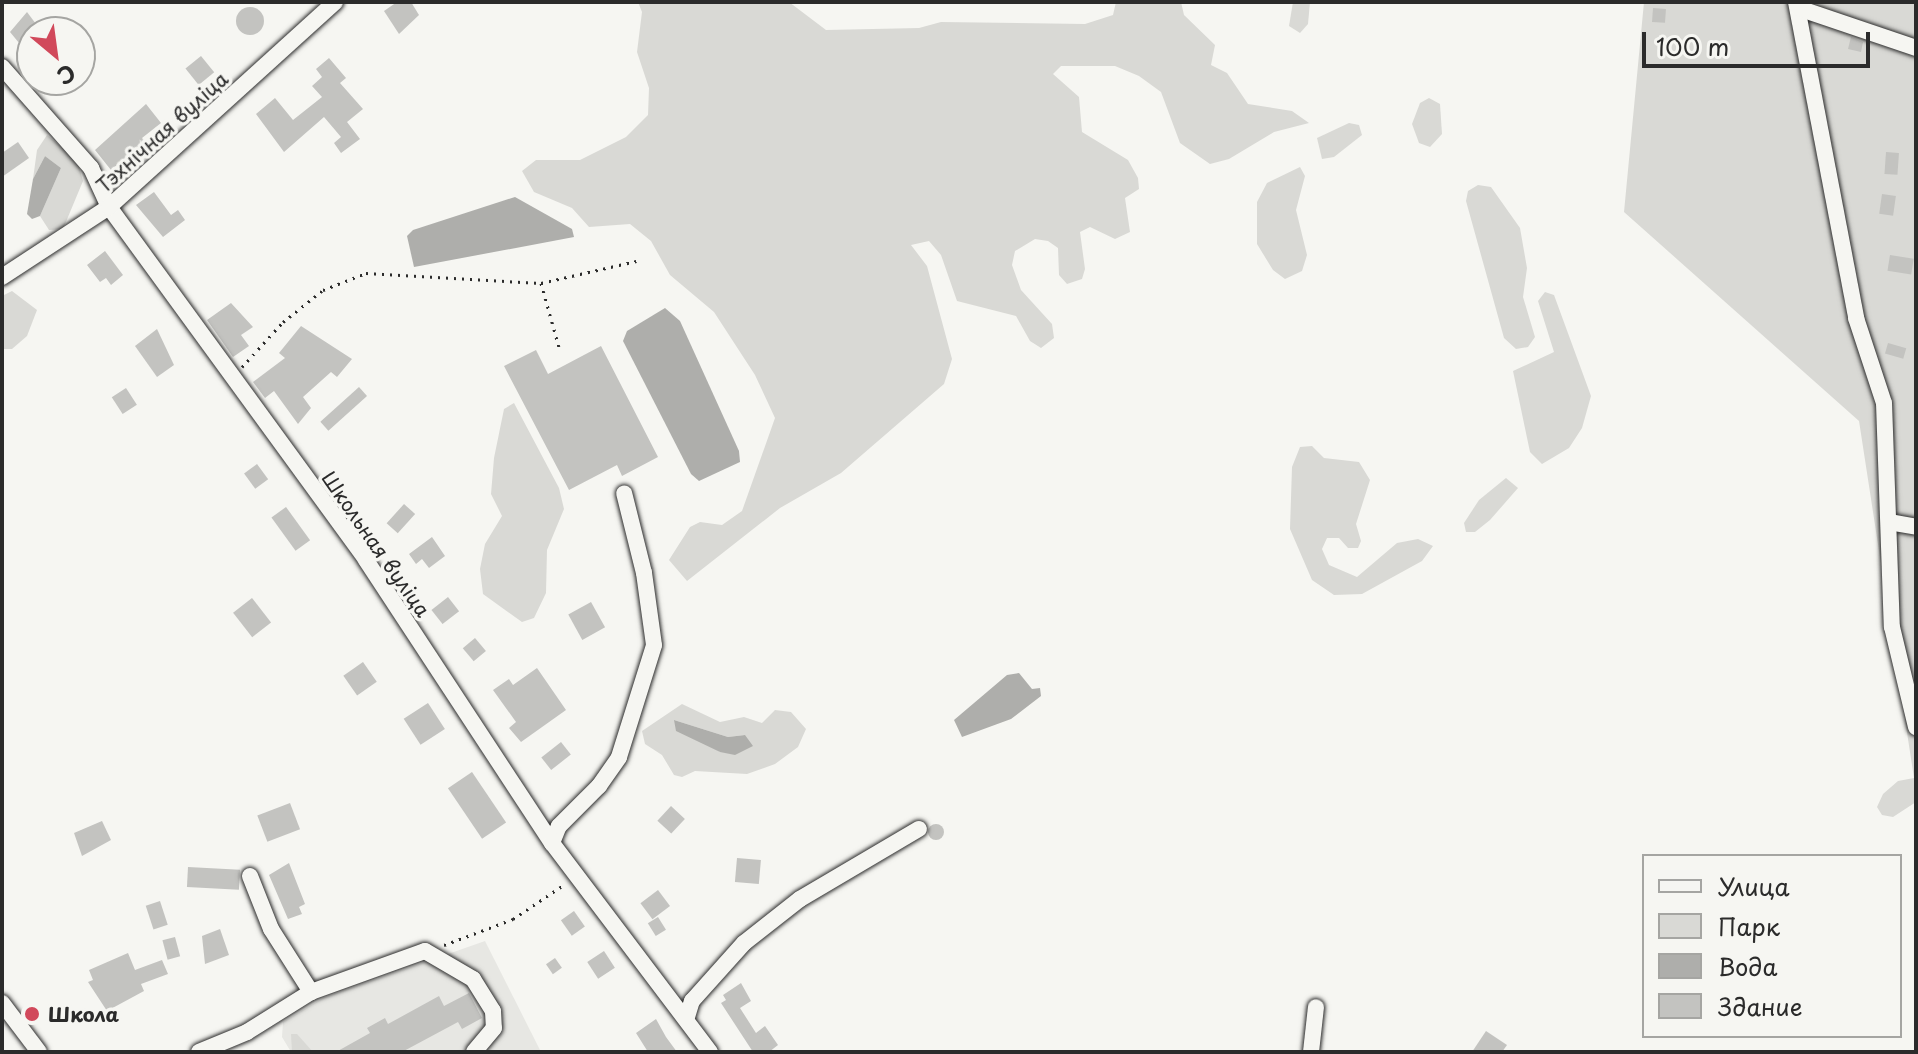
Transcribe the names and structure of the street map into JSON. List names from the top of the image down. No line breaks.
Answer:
{"streets":{"street":["Тэхнічная вуліца","Школьная вуліца"]},"crossings":[["Тэхнічная вуліца","Школьная вуліца"]],"places":["Школа"],"legend":["Улица","Парк","Вода","Здание"],"scale_bar":"100 m","north":"bottom right"}
